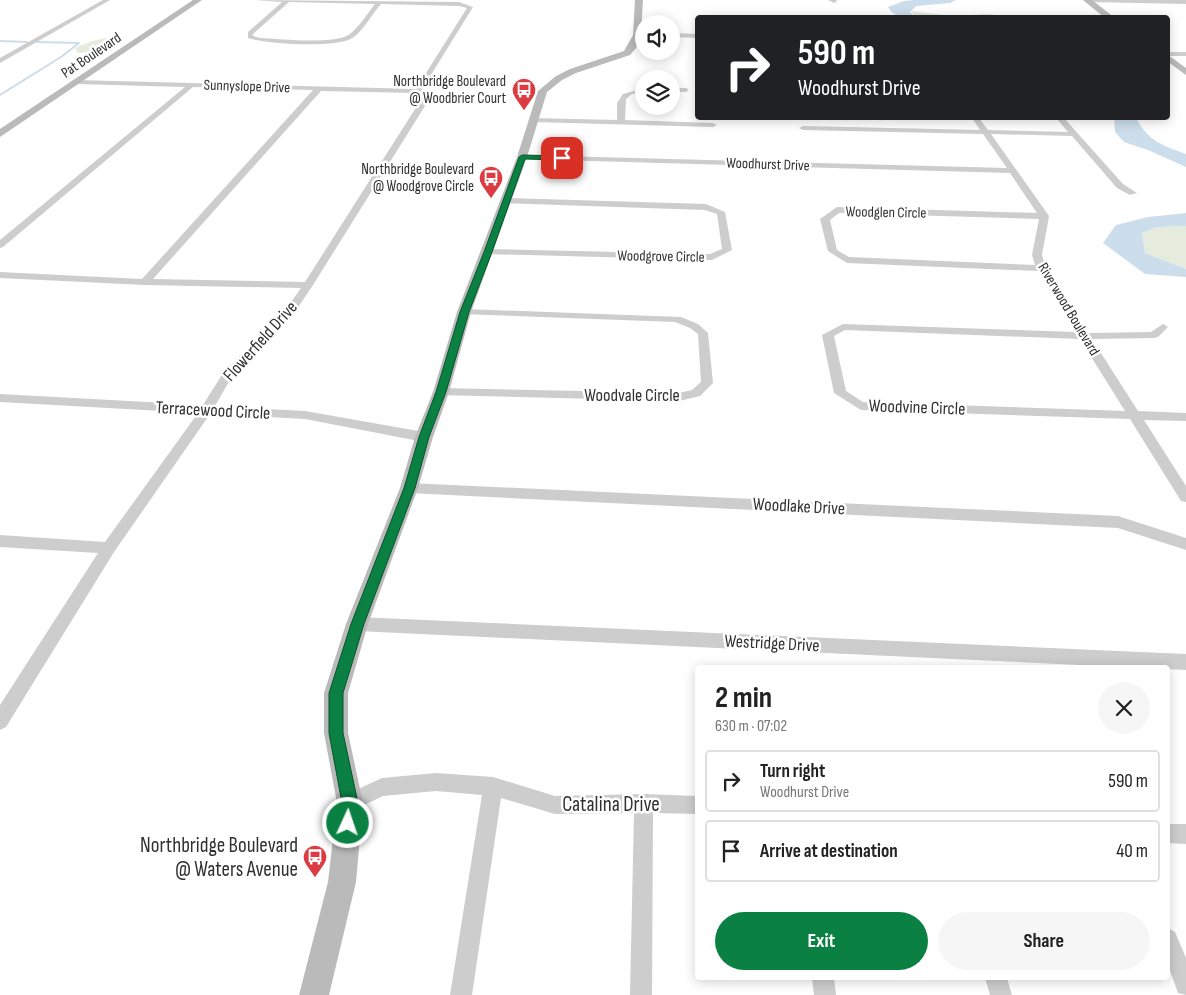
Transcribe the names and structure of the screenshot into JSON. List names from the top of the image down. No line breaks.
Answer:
{"streets":{"street":["Pat Boulevard","Sunnyslope Drive","Woodhurst Drive","Woodglen Circle","Woodgrove Circle","Riverwood Boulevard","Flowerfield Drive","Woodvale Circle","Woodvine Circle","Terracewood Circle","Woodlake Drive","Westridge Drive","Catalina Drive"]},"crossings":[["Pat Boulevard","Sunnyslope Drive"],["Sunnyslope Drive","Flowerfield Drive"],["Woodglen Circle","Riverwood Boulevard"],["Riverwood Boulevard","Woodvine Circle"],["Flowerfield Drive","Terracewood Circle"]],"places":{"bus stop":["Northbridge Boulevard @ Woodbrier Court","Northbridge Boulevard @ Woodgrove Circle","Northbridge Boulevard @ Waters Avenue"]},"page":{"turn":["590 m","Woodhurst Drive"],"heading":["2 min","630 m · 07:02"],"list":[{"name":"Turn right","note":"Woodhurst Drive","value":"590 m"},{"name":"Arrive at destination","value":"40 m"}],"buttons":["Exit","Share"]}}
